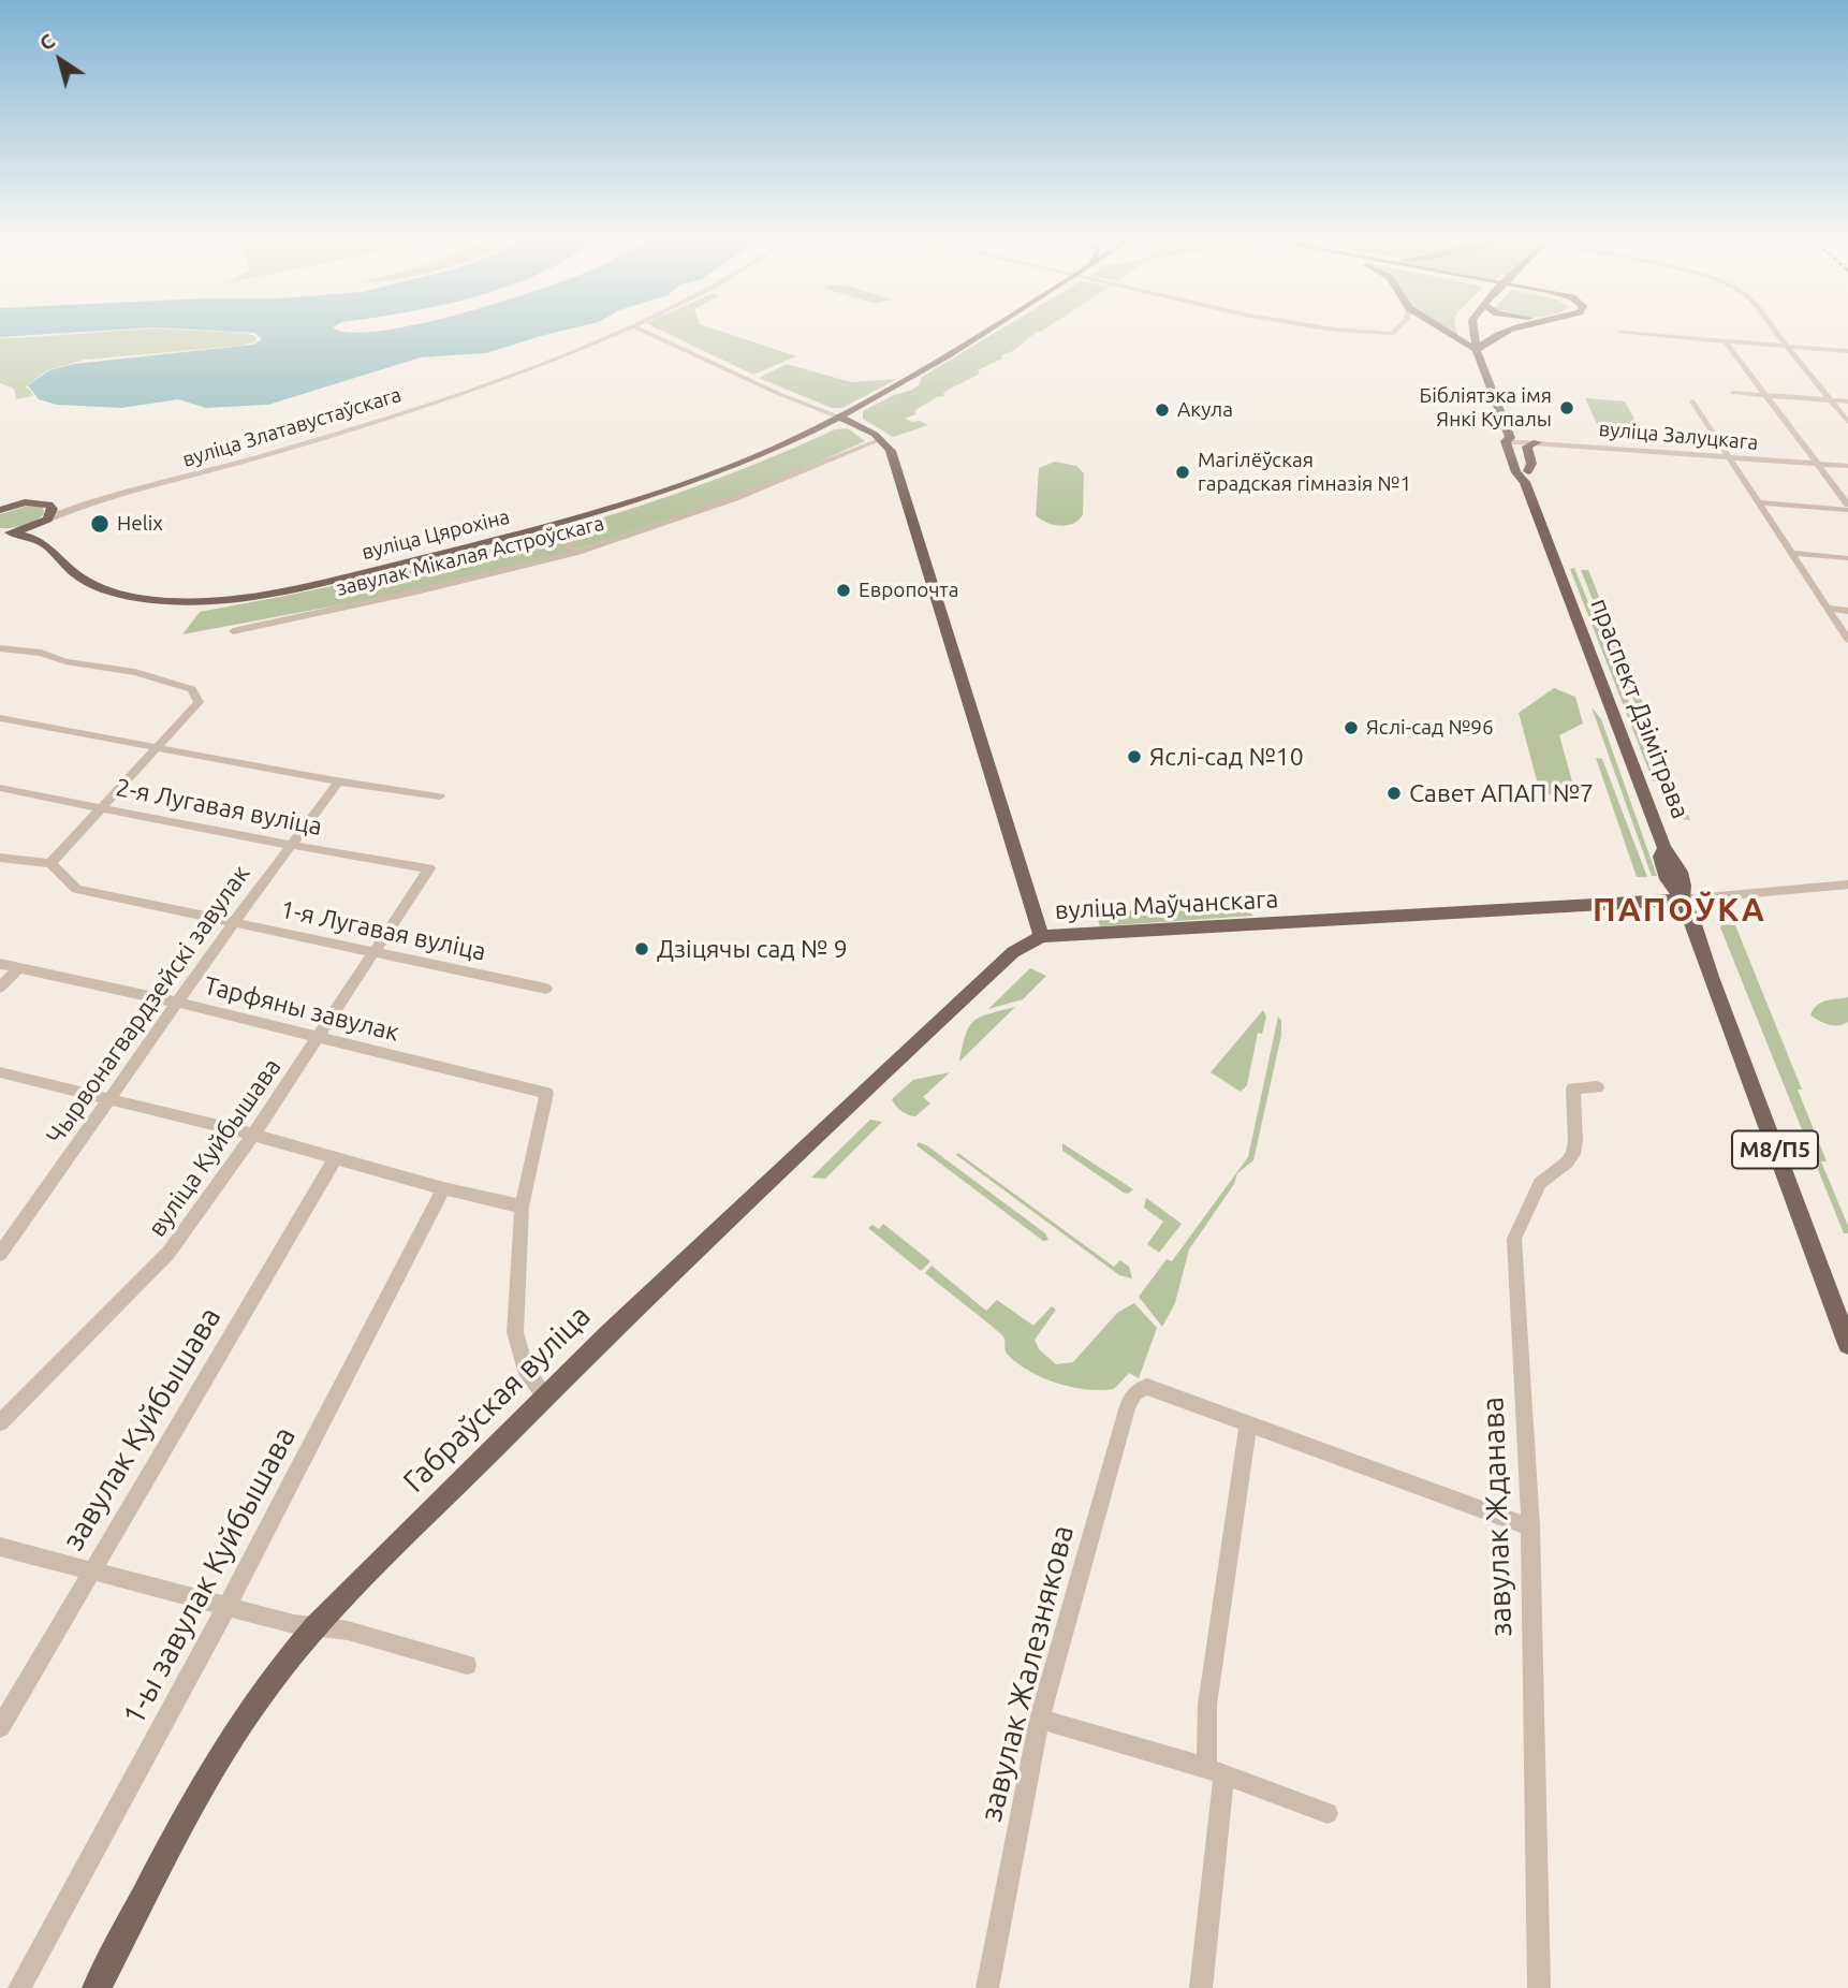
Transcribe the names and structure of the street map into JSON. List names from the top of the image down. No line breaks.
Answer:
{"streets":{"main road":["вуліца Цярохіна","праспект Дзімітрава","вуліца Маўчанскага","М8/П5","Габраўская вуліца"],"street":["вуліца Златавустаўскага","вуліца Залуцкага","завулак Мікалая Астроўскага","2-я Лугавая вуліца","1-я Лугавая вуліца","Чырвонагвардзейскі завулак","Тарфяны завулак","вуліца Куйбышава","завулак Куйбышава","завулак Жданава","1-ы завулак Куйбышава","завулак Жалезнякова"]},"crossings":[["вуліца Залуцкага","праспект Дзімітрава"],["завулак Мікалая Астроўскага","вуліца Маўчанскага"],["праспект Дзімітрава","вуліца Маўчанскага"],["2-я Лугавая вуліца","Чырвонагвардзейскі завулак"],["2-я Лугавая вуліца","вуліца Куйбышава"],["вуліца Маўчанскага","Габраўская вуліца"],["1-я Лугавая вуліца","Чырвонагвардзейскі завулак"],["1-я Лугавая вуліца","вуліца Куйбышава"],["Чырвонагвардзейскі завулак","Тарфяны завулак"],["Тарфяны завулак","вуліца Куйбышава"]],"districts":["ПАПОЎКА"],"places":["Бібліятэка імя Янкі Купалы","Акула","Магілёўская гарадская гімназія №1","Helix","Европочта","Яслі-сад №96","Яслі-сад №10","Савет АПАП №7","Дзіцячы сад № 9"],"north":"top left"}
